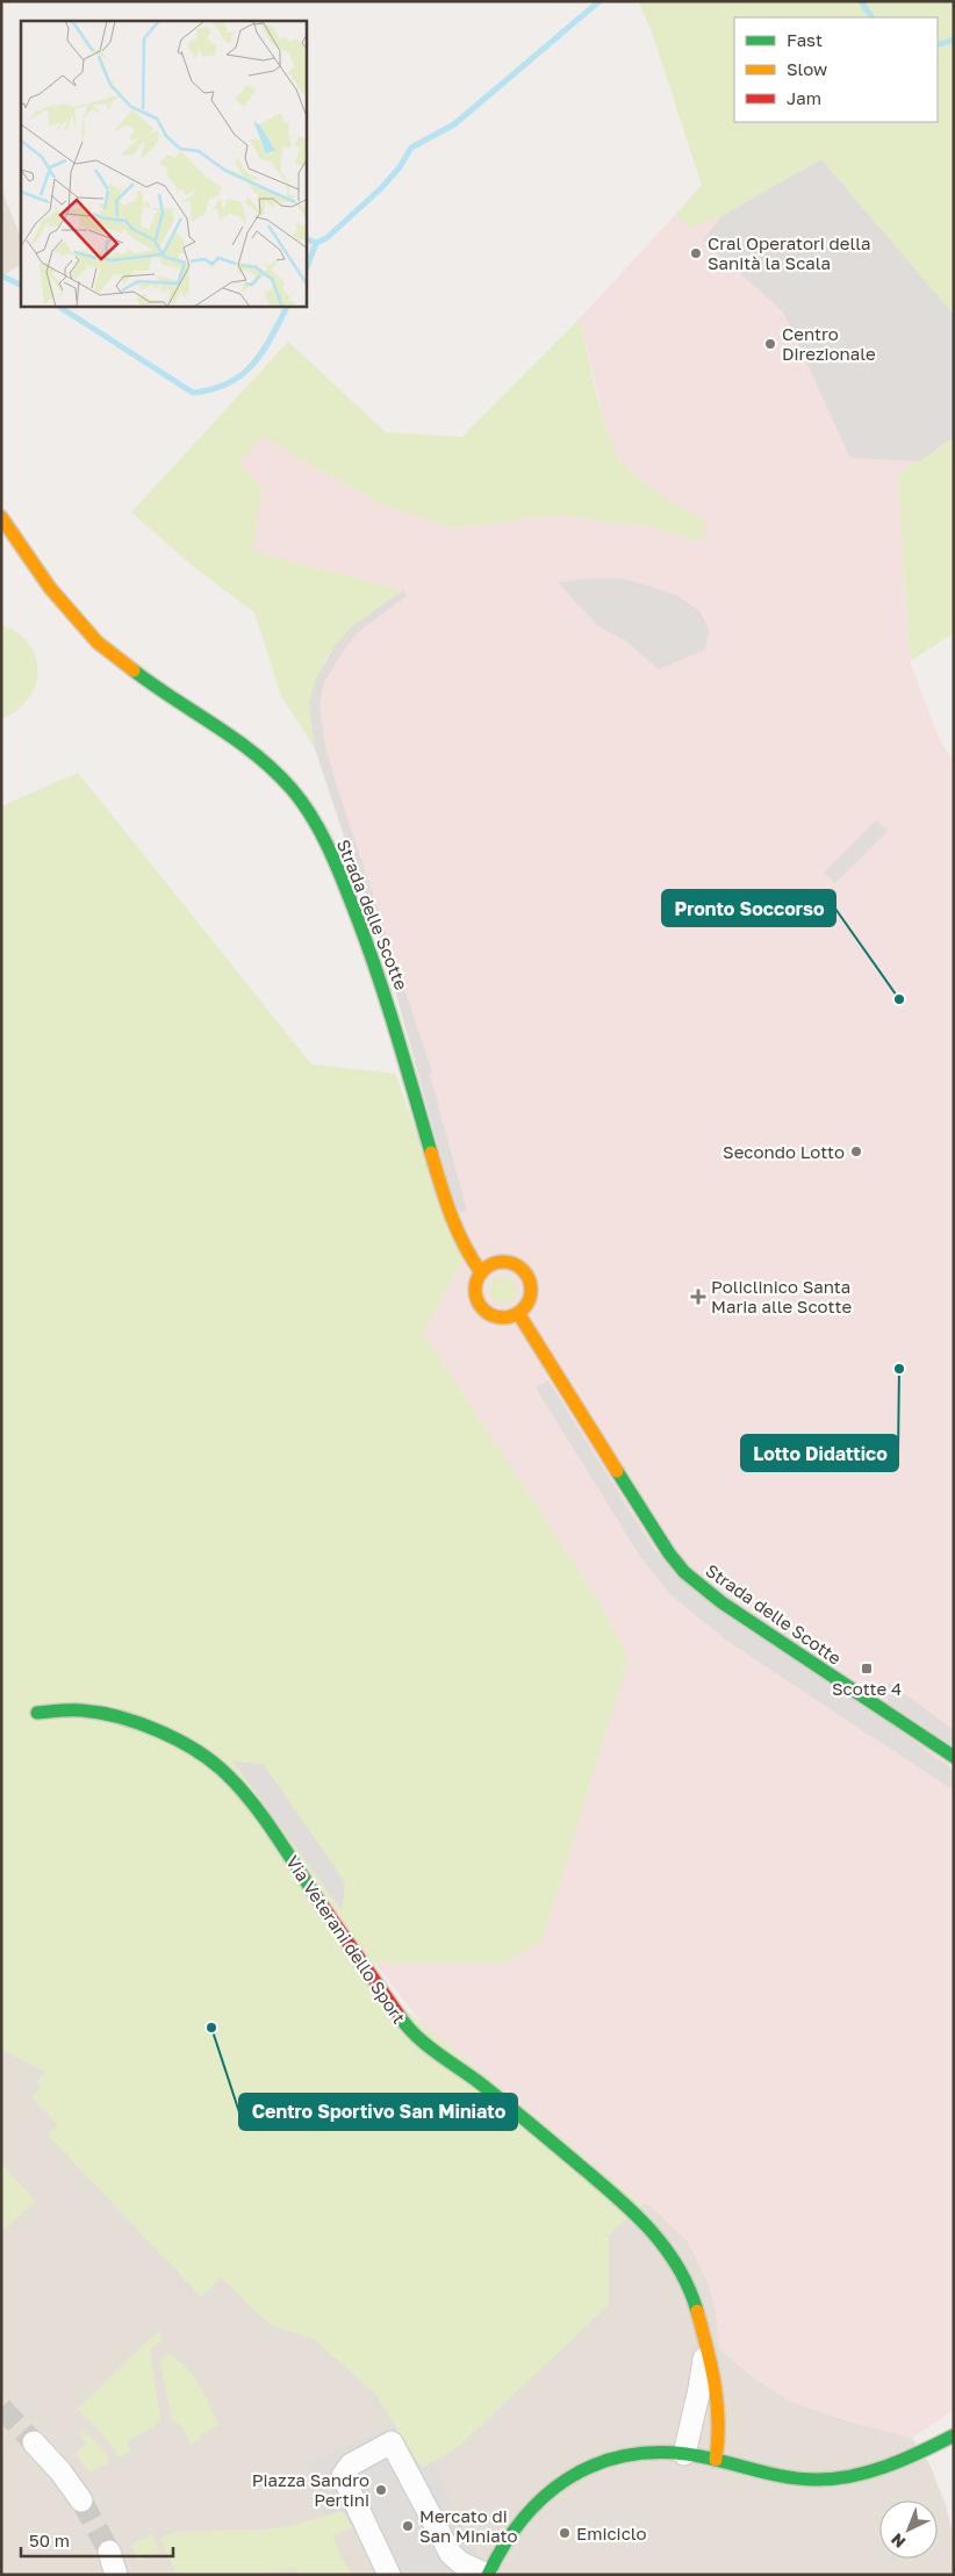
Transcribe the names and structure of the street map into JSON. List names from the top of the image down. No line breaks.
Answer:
{"streets":{"street":["Strada delle Scotte","Via Veterani dello Sport"]},"places":{"other":["Cral Operatori della Sanità la Scala","Centro Direzionale","Pronto Soccorso","Secondo Lotto","Lotto Didattico","Centro Sportivo San Miniato","Piazza Sandro Pertini","Mercato di San Miniato","Emiciclo"],"health":["Policlinico Santa Maria alle Scotte"],"transit":["Scotte 4"]},"legend":["Fast","Slow","Jam"],"scale_bar":"50 m","north":"bottom left"}
